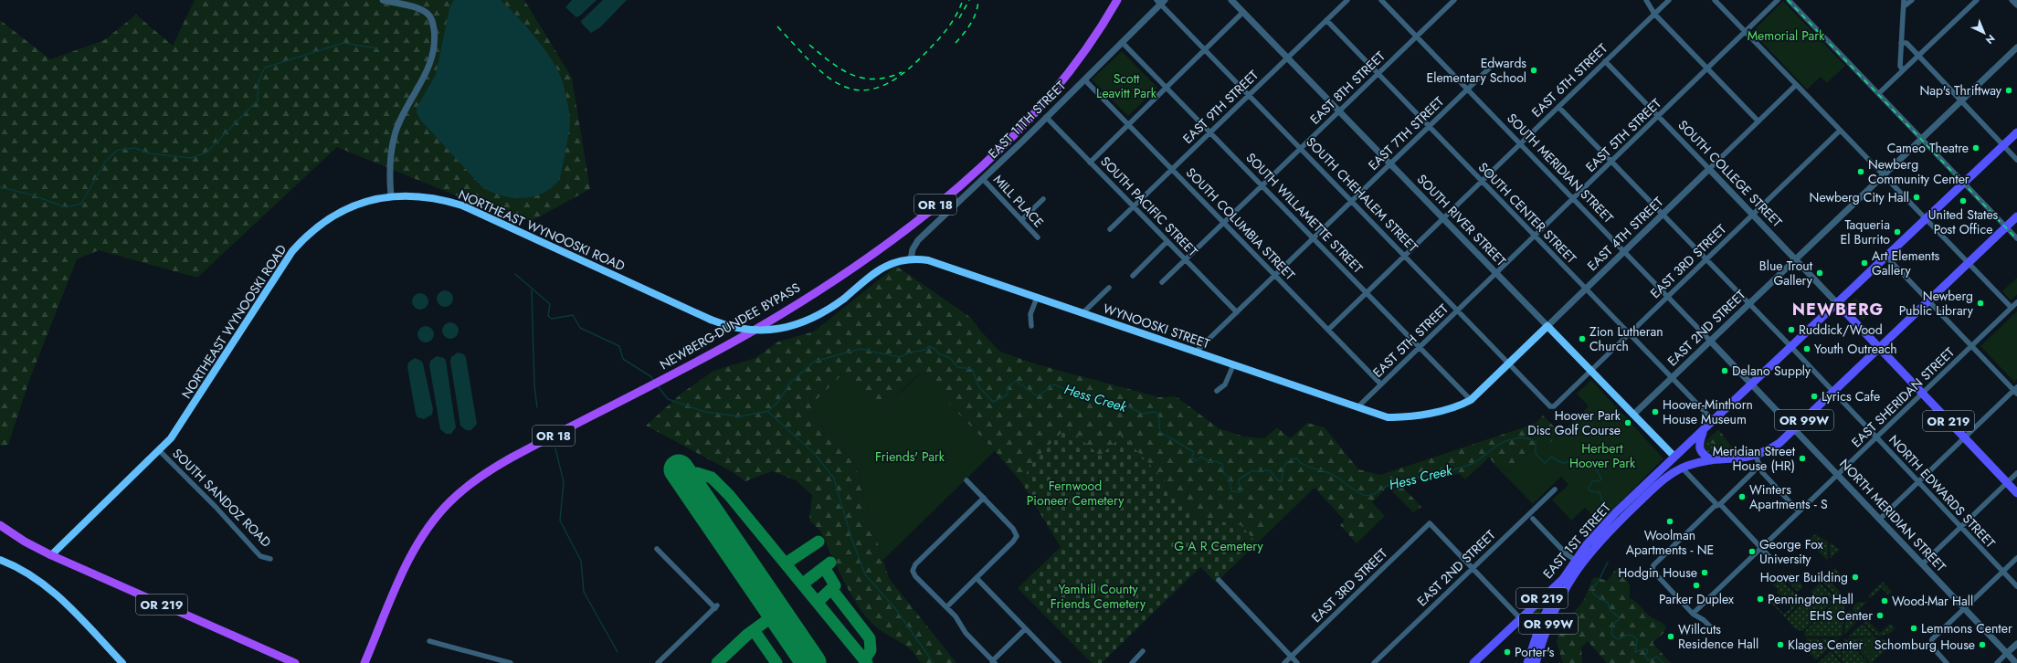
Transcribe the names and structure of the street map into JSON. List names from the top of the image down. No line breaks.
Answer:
{"streets":{"highway":["OR 18","NEWBERG-DUNDEE BYPASS","OR 219"],"main road":["SOUTH RIVER STREET","NORTHEAST WYNOOSKI ROAD","EAST 4TH STREET","WYNOOSKI STREET","OR 99W","EAST 1ST STREET"],"street":["EAST 6TH STREET","EAST 8TH STREET","EAST 9TH STREET","EAST 11TH STREET","EAST 7TH STREET","EAST 5TH STREET","SOUTH MERIDIAN STREET","SOUTH COLLEGE STREET","SOUTH CHEHALEM STREET","MILL PLACE","SOUTH PACIFIC STREET","SOUTH WILLAMETTE STREET","SOUTH CENTER STREET","SOUTH COLUMBIA STREET","EAST 3RD STREET","EAST 2ND STREET","EAST SHERIDAN STREET","NORTH EDWARDS STREET","SOUTH SANDOZ ROAD","NORTH MERIDIAN STREET"]},"crossings":[["EAST 6TH STREET","SOUTH MERIDIAN STREET"],["EAST 6TH STREET","SOUTH COLLEGE STREET"],["EAST 6TH STREET","SOUTH CHEHALEM STREET"],["EAST 6TH STREET","SOUTH WILLAMETTE STREET"],["EAST 6TH STREET","SOUTH CENTER STREET"],["EAST 6TH STREET","SOUTH RIVER STREET"],["EAST 6TH STREET","SOUTH COLUMBIA STREET"],["EAST 6TH STREET","NORTH EDWARDS STREET"],["EAST 8TH STREET","SOUTH MERIDIAN STREET"],["EAST 8TH STREET","SOUTH CHEHALEM STREET"],["EAST 8TH STREET","SOUTH PACIFIC STREET"],["EAST 8TH STREET","SOUTH WILLAMETTE STREET"],["EAST 8TH STREET","SOUTH CENTER STREET"],["EAST 8TH STREET","SOUTH RIVER STREET"],["EAST 8TH STREET","SOUTH COLUMBIA STREET"],["EAST 9TH STREET","SOUTH CHEHALEM STREET"],["EAST 9TH STREET","SOUTH PACIFIC STREET"],["EAST 9TH STREET","SOUTH WILLAMETTE STREET"],["EAST 9TH STREET","SOUTH CENTER STREET"],["EAST 9TH STREET","SOUTH RIVER STREET"],["EAST 9TH STREET","SOUTH COLUMBIA STREET"],["EAST 11TH STREET","SOUTH CHEHALEM STREET"],["EAST 11TH STREET","MILL PLACE"],["EAST 11TH STREET","SOUTH PACIFIC STREET"],["EAST 11TH STREET","SOUTH WILLAMETTE STREET"],["EAST 11TH STREET","SOUTH COLUMBIA STREET"],["EAST 11TH STREET","WYNOOSKI STREET"],["EAST 7TH STREET","SOUTH MERIDIAN STREET"],["EAST 7TH STREET","SOUTH CHEHALEM STREET"],["EAST 7TH STREET","SOUTH PACIFIC STREET"],["EAST 7TH STREET","SOUTH WILLAMETTE STREET"],["EAST 7TH STREET","SOUTH CENTER STREET"],["EAST 7TH STREET","SOUTH RIVER STREET"],["EAST 7TH STREET","SOUTH COLUMBIA STREET"],["EAST 7TH STREET","WYNOOSKI STREET"],["EAST 5TH STREET","SOUTH MERIDIAN STREET"],["EAST 5TH STREET","SOUTH COLLEGE STREET"],["EAST 5TH STREET","SOUTH CHEHALEM STREET"],["EAST 5TH STREET","SOUTH WILLAMETTE STREET"],["EAST 5TH STREET","SOUTH CENTER STREET"],["EAST 5TH STREET","SOUTH RIVER STREET"],["EAST 5TH STREET","SOUTH COLUMBIA STREET"],["EAST 5TH STREET","WYNOOSKI STREET"],["EAST 5TH STREET","NORTH EDWARDS STREET"],["SOUTH MERIDIAN STREET","EAST 4TH STREET"],["SOUTH MERIDIAN STREET","EAST 3RD STREET"],["SOUTH MERIDIAN STREET","EAST 2ND STREET"],["SOUTH MERIDIAN STREET","NORTH MERIDIAN STREET"],["SOUTH MERIDIAN STREET","EAST 1ST STREET"],["SOUTH COLLEGE STREET","EAST 4TH STREET"],["SOUTH COLLEGE STREET","EAST 3RD STREET"],["SOUTH COLLEGE STREET","EAST 2ND STREET"],["SOUTH COLLEGE STREET","OR 219"],["SOUTH COLLEGE STREET","EAST 1ST STREET"],["SOUTH CHEHALEM STREET","EAST 4TH STREET"],["SOUTH CHEHALEM STREET","EAST 3RD STREET"],["SOUTH WILLAMETTE STREET","EAST 4TH STREET"],["SOUTH WILLAMETTE STREET","WYNOOSKI STREET"],["SOUTH CENTER STREET","EAST 4TH STREET"],["SOUTH CENTER STREET","EAST 3RD STREET"],["SOUTH CENTER STREET","EAST 2ND STREET"],["SOUTH CENTER STREET","EAST 1ST STREET"],["SOUTH RIVER STREET","EAST 4TH STREET"],["SOUTH RIVER STREET","EAST 3RD STREET"],["SOUTH RIVER STREET","EAST 2ND STREET"],["SOUTH RIVER STREET","EAST 1ST STREET"],["NORTHEAST WYNOOSKI ROAD","WYNOOSKI STREET"],["NORTHEAST WYNOOSKI ROAD","OR 219"],["NORTHEAST WYNOOSKI ROAD","SOUTH SANDOZ ROAD"],["EAST 4TH STREET","WYNOOSKI STREET"],["EAST 4TH STREET","NORTH EDWARDS STREET"],["EAST 3RD STREET","EAST 2ND STREET"],["EAST 3RD STREET","NORTH EDWARDS STREET"],["EAST 2ND STREET","NORTH EDWARDS STREET"],["EAST SHERIDAN STREET","OR 219"],["EAST SHERIDAN STREET","NORTH EDWARDS STREET"],["EAST SHERIDAN STREET","NORTH MERIDIAN STREET"],["OR 99W","OR 219"],["OR 99W","NORTH EDWARDS STREET"],["OR 99W","NORTH MERIDIAN STREET"],["OR 99W","EAST 1ST STREET"],["OR 219","EAST 1ST STREET"],["NORTH EDWARDS STREET","EAST 1ST STREET"],["NORTH MERIDIAN STREET","EAST 1ST STREET"]],"districts":["NEWBERG"],"water":["Hess Creek"],"parks":["Memorial Park","Scott Leavitt Park","Herbert Hoover Park","Friends' Park","Fernwood Pioneer Cemetery","G A R Cemetery","Yamhill County Friends Cemetery"],"places":["Edwards Elementary School","Nap's Thriftway","Cameo Theatre","Newberg Community Center","Newberg City Hall","United States Post Office","Taqueria El Burrito","Art Elements Gallery","Blue Trout Gallery","Newberg Public Library","Ruddick/Wood","Zion Lutheran Church","Youth Outreach","Delano Supply","Lyrics Cafe","Hoover-Minthorn House Museum","Hoover Park Disc Golf Course","Meridian Street House (HR)","Winters Apartments - S","Woolman Apartments - NE","George Fox University","Hodgin House","Hoover Building","Parker Duplex","Pennington Hall","Wood-Mar Hall","EHS Center","Lemmons Center","Willcuts Residence Hall","Klages Center","Schomburg House","Porter's"],"north":"bottom right"}
